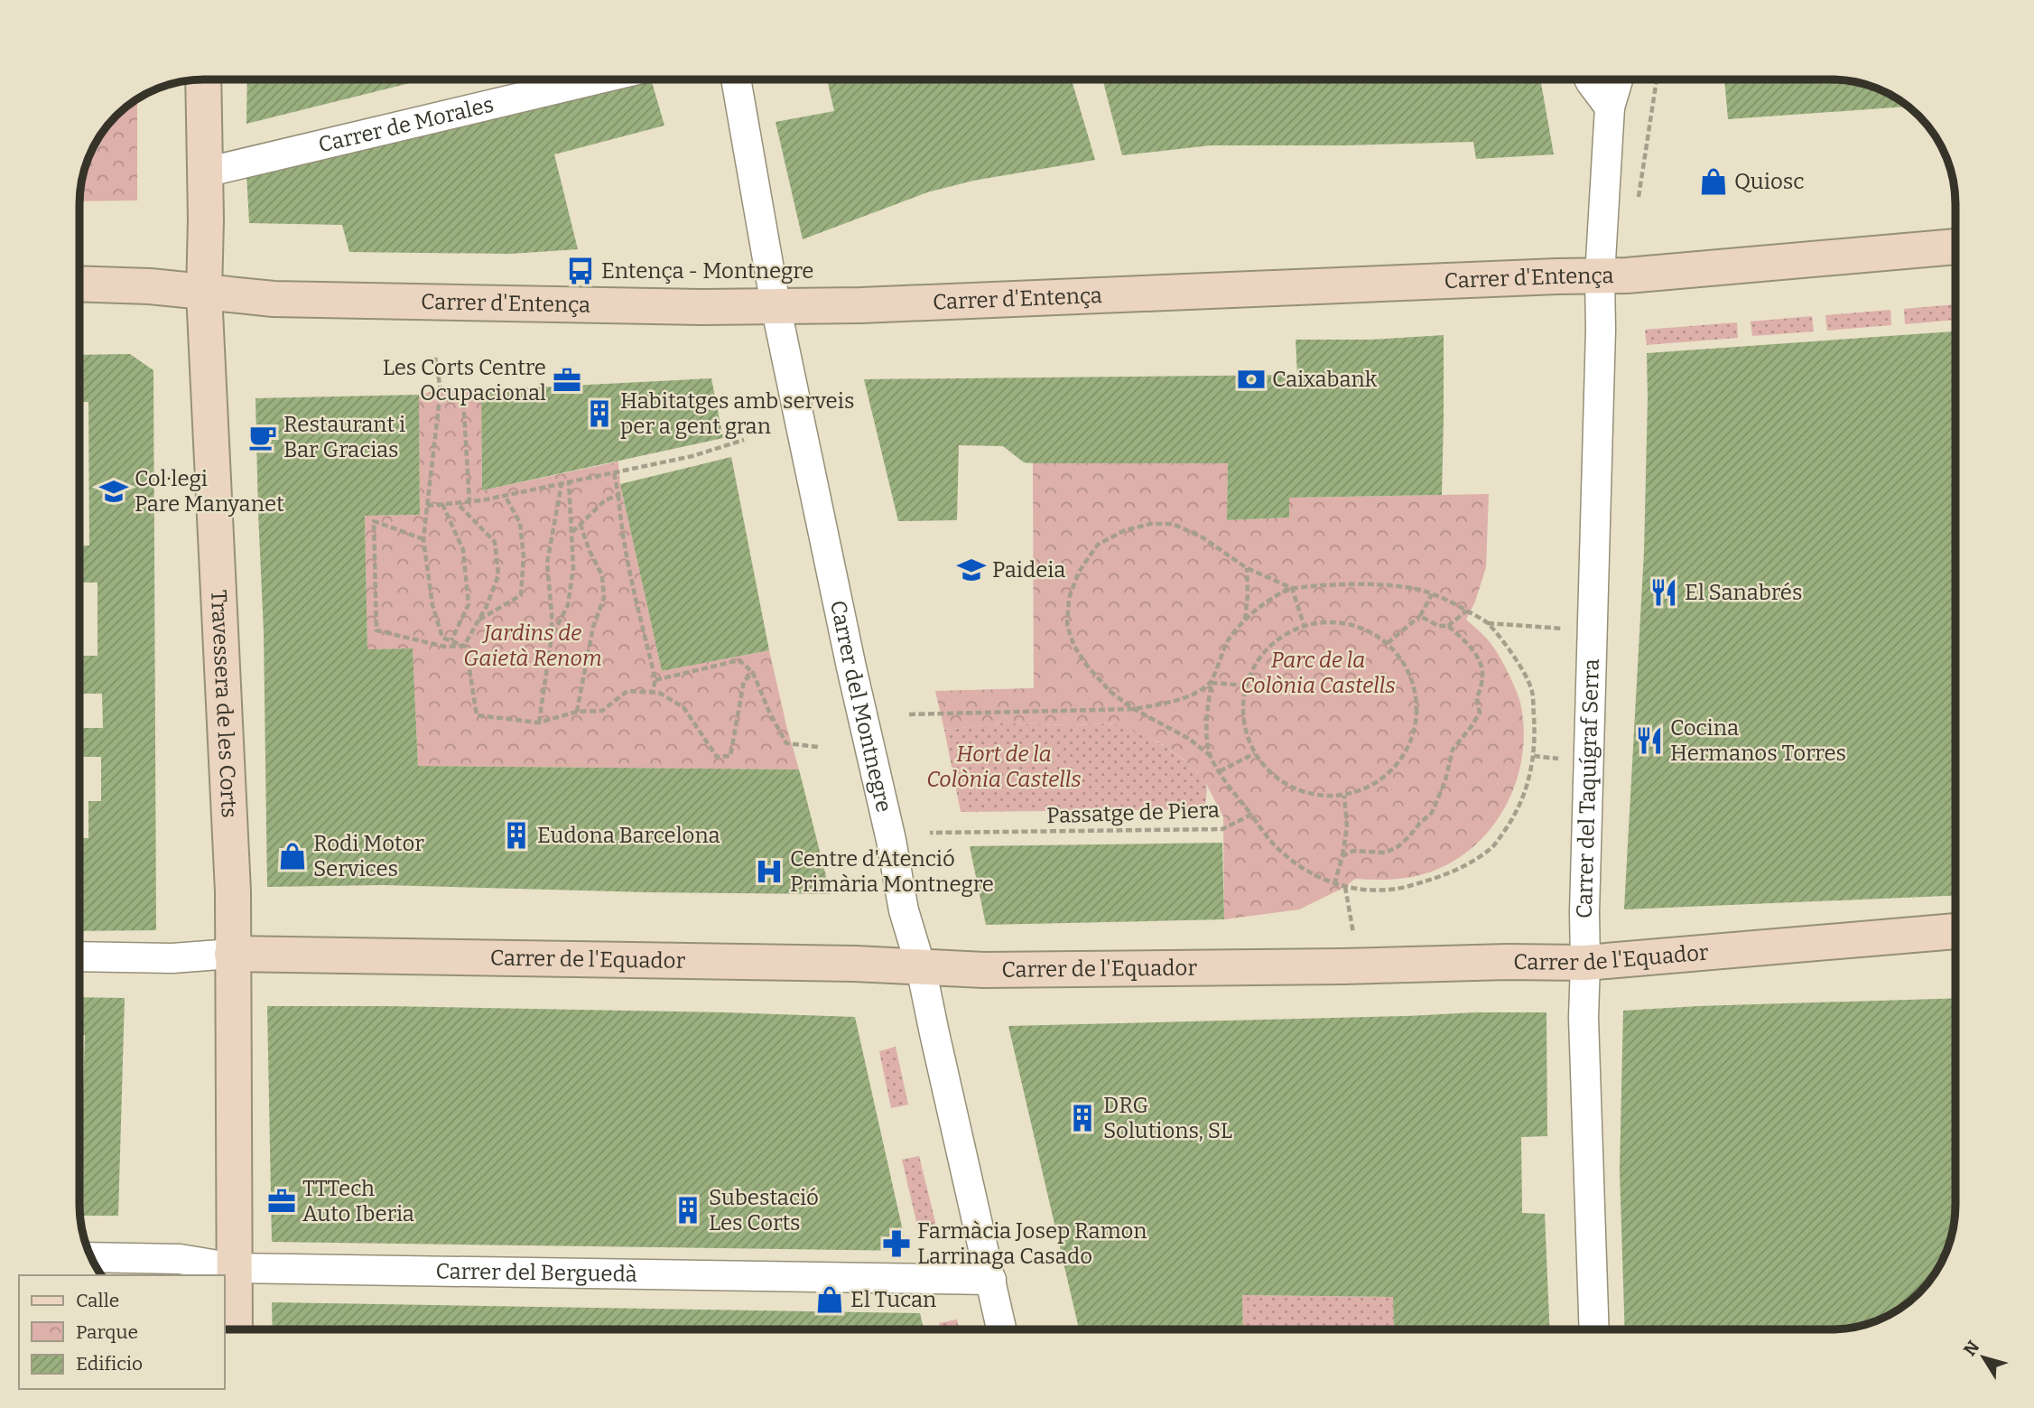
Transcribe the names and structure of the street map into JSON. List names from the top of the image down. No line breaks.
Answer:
{"streets":{"main road":["Carrer d'Entença","Travessera de les Corts","Carrer de l'Equador"],"street":["Carrer de Morales","Carrer del Montnegre","Carrer del Taquígraf Serra","Carrer del Berguedà"],"path":["Passatge de Piera"]},"crossings":[["Carrer de Morales","Travessera de les Corts"],["Carrer d'Entença","Travessera de les Corts"],["Carrer d'Entença","Carrer del Montnegre"],["Carrer d'Entença","Carrer del Taquígraf Serra"],["Travessera de les Corts","Carrer de l'Equador"],["Travessera de les Corts","Carrer del Berguedà"],["Carrer del Montnegre","Carrer de l'Equador"],["Carrer del Montnegre","Carrer del Berguedà"],["Carrer del Taquígraf Serra","Carrer de l'Equador"]],"parks":["Jardins de Gaietà Renom","Parc de la Colònia Castells","Hort de la Colònia Castells"],"places":{"shop":["Quiosc","Rodi Motor Services","El Tucan"],"bus stop":["Entença - Montnegre"],"bank":["Caixabank"],"office":["Les Corts Centre Ocupacional","TTTech Auto Iberia"],"building":["Habitatges amb serveis per a gent gran","Eudona Barcelona","DRG Solutions, SL","Subestació Les Corts"],"cafe":["Restaurant i Bar Gracias"],"school or university":["Col·legi Pare Manyanet","Paideia"],"restaurant":["El Sanabrés","Cocina Hermanos Torres"],"hospital":["Centre d'Atenció Primària Montnegre"],"pharmacy":["Farmàcia Josep Ramon Larrinaga Casado"]},"legend":["Calle","Parque","Edificio"],"north":"top left"}
